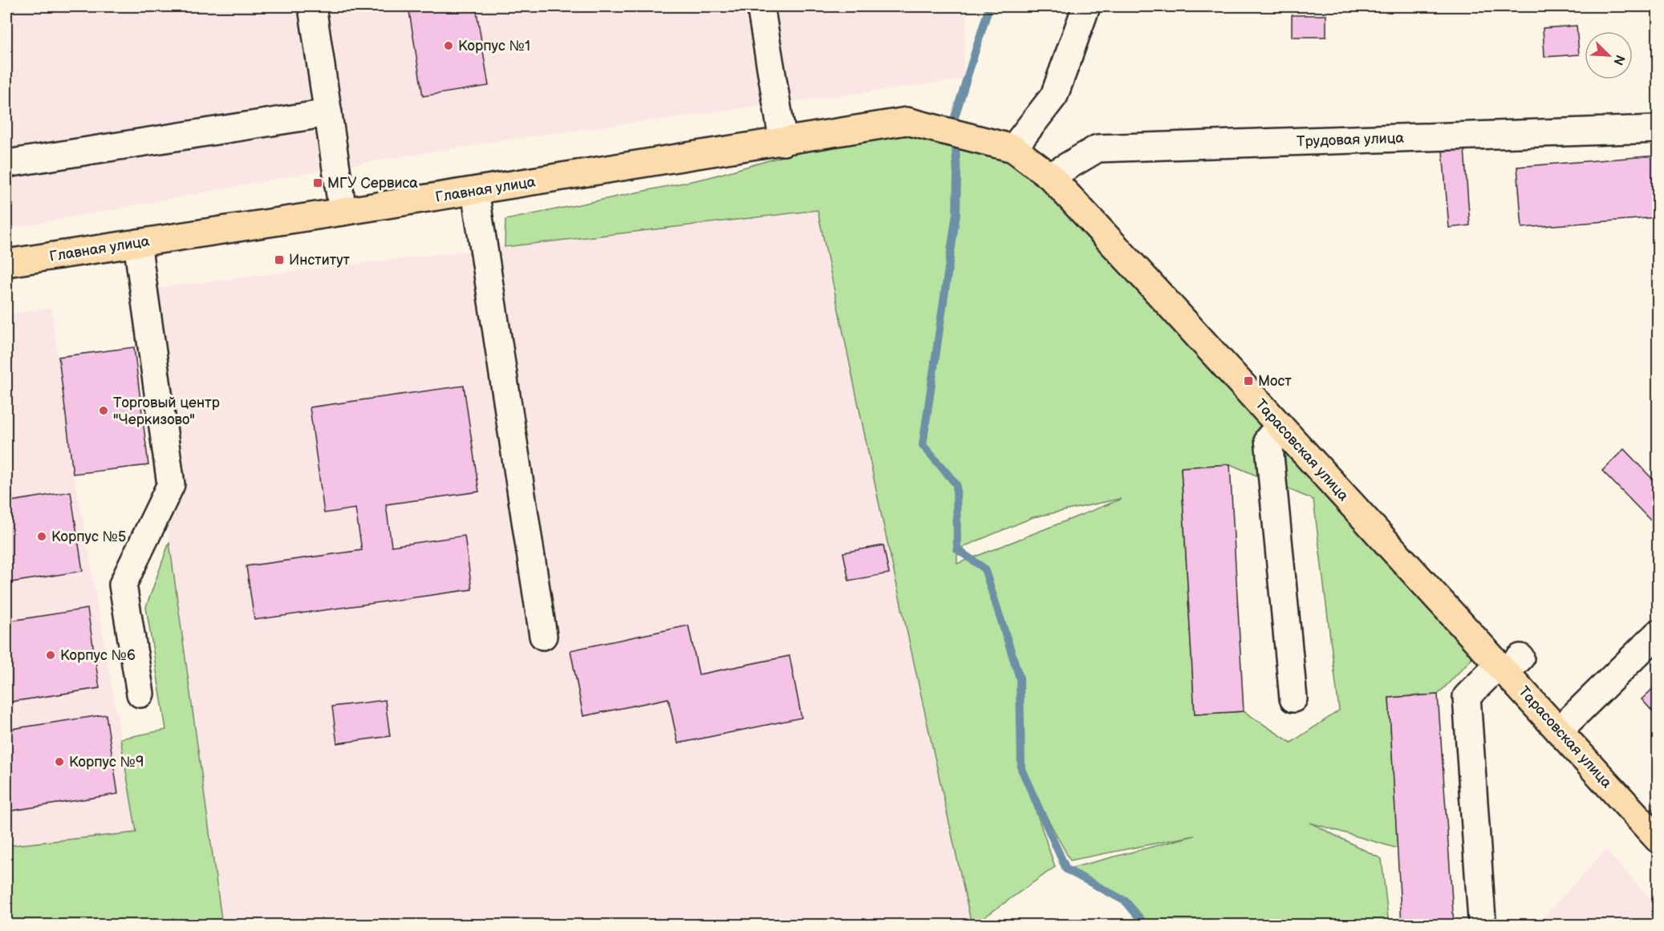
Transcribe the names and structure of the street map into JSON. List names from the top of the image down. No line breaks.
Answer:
{"streets":{"main road":["Главная улица","Тарасовская улица"],"street":["Трудовая улица"]},"crossings":[["Трудовая улица","Тарасовская улица"],["Главная улица","Тарасовская улица"]],"places":{"other":["Корпус №1","Торговый центр \"Черкизово\"","Корпус №5","Корпус №6","Корпус №9"],"transit":["МГУ Сервиса","Институт","Мост"]},"north":"bottom right"}
